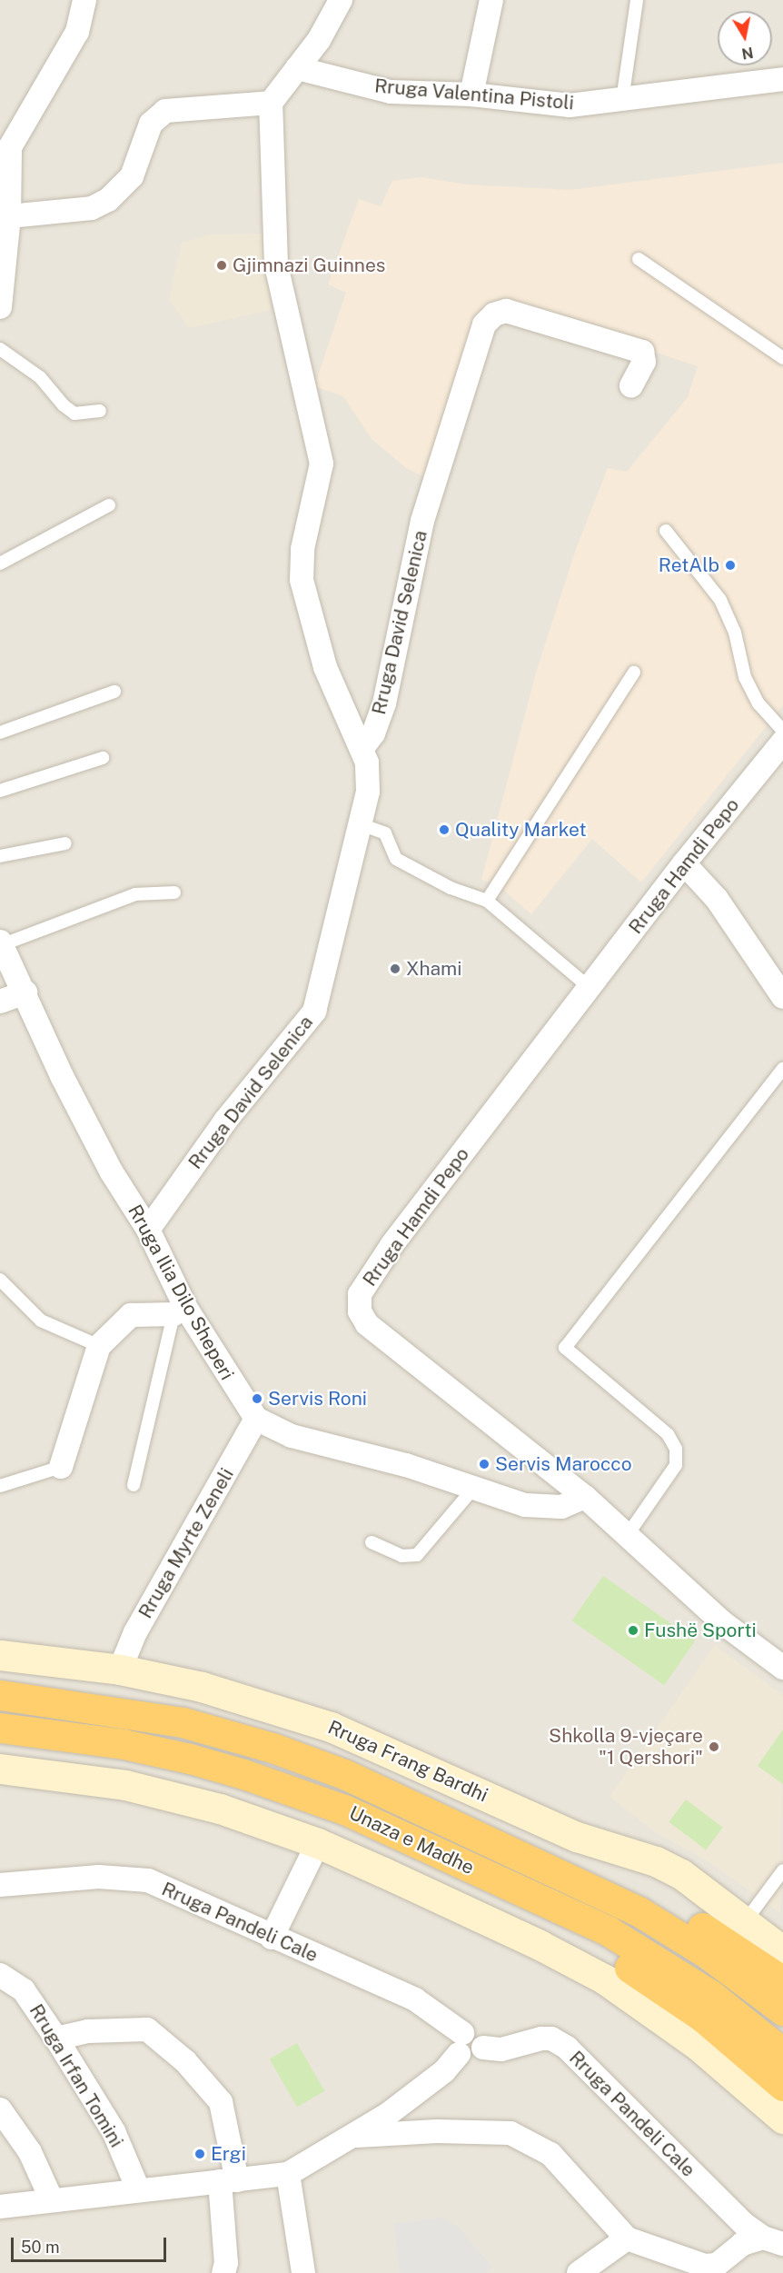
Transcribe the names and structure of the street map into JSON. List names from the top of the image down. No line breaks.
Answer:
{"streets":{"highway":["Unaza e Madhe"],"main road":["Rruga Frang Bardhi"],"street":["Rruga Valentina Pistoli","Rruga David Selenica","Rruga Hamdi Pepo","Rruga Ilia Dilo Sheperi","Rruga Myrte Zeneli","Rruga Pandeli Cale","Rruga Irfan Tomini"]},"crossings":[["Rruga David Selenica","Rruga Ilia Dilo Sheperi"],["Rruga Ilia Dilo Sheperi","Rruga Myrte Zeneli"],["Rruga Myrte Zeneli","Rruga Frang Bardhi"]],"places":["Gjimnazi Guinnes","RetAlb","Quality Market","Xhami","Servis Roni","Servis Marocco","Fushë Sporti","Shkolla 9-vjeçare \"1 Qershori\"","Ergi"],"scale_bar":"50 m","north":"bottom"}
